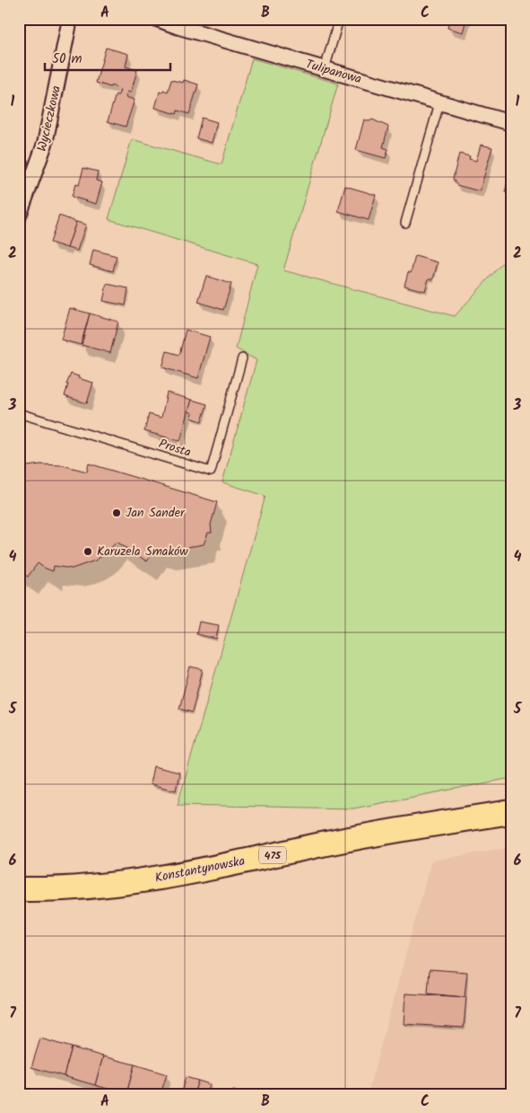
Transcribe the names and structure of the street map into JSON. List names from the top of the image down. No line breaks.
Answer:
{"streets":{"main road":["475","Konstantynowska"],"street":["Tulipanowa","Wycieczkowa"],"lane":["Prosta"]},"places":["Jan Sander","Karuzela Smaków"],"scale_bar":"50 m","grid":{"columns":["A","B","C"],"rows":["1","2","3","4","5","6","7"]}}
